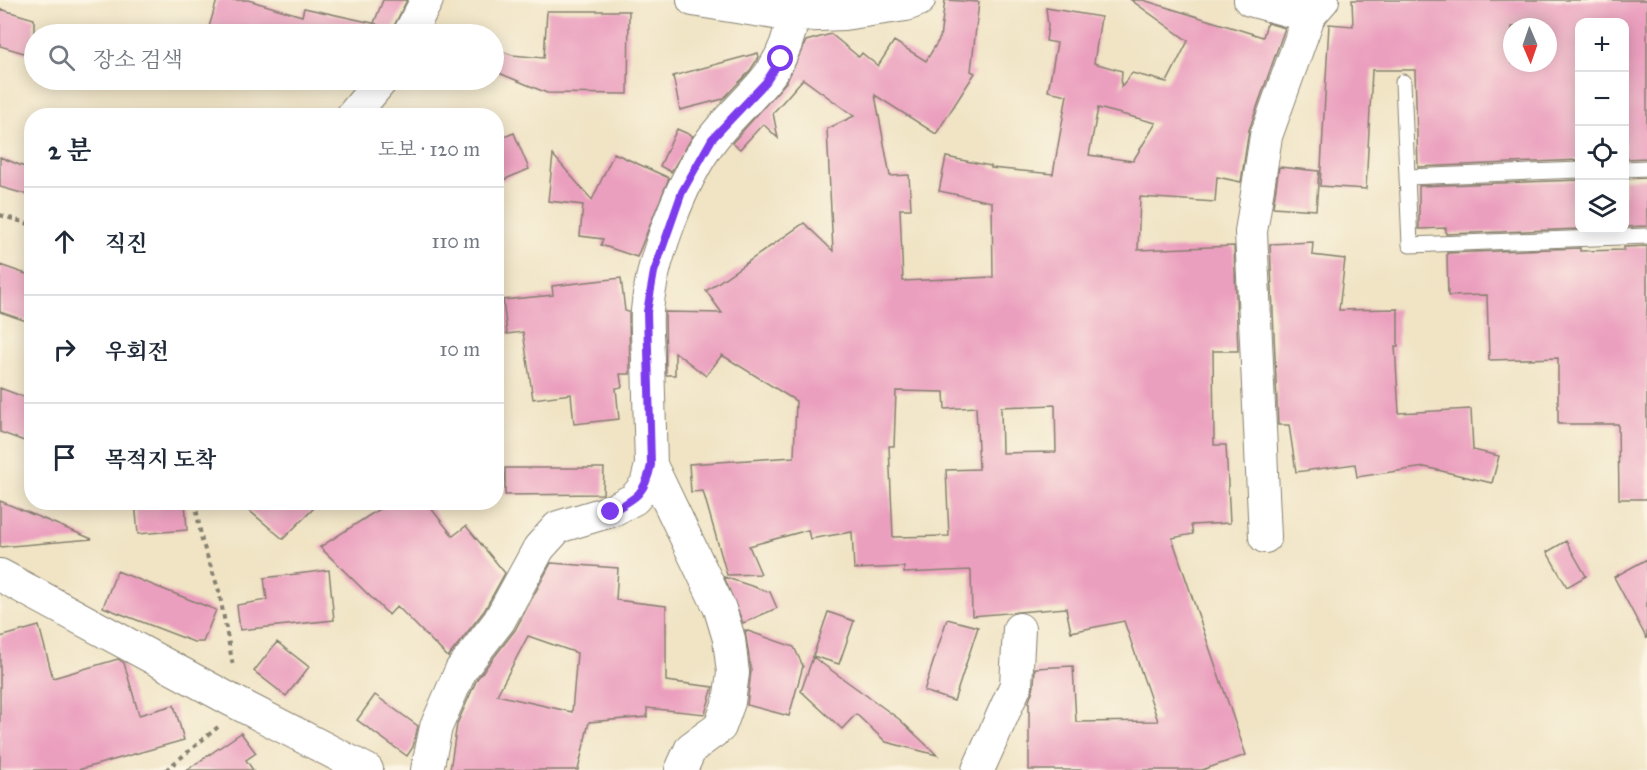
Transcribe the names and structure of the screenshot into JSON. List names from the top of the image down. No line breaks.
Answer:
{"north":"bottom","page":{"map_buttons":["+","−"],"search":"장소 검색","heading":["2 분","도보 · 120 m"],"list":[["직진","110 m"],["우회전","10 m"],"목적지 도착"]}}
